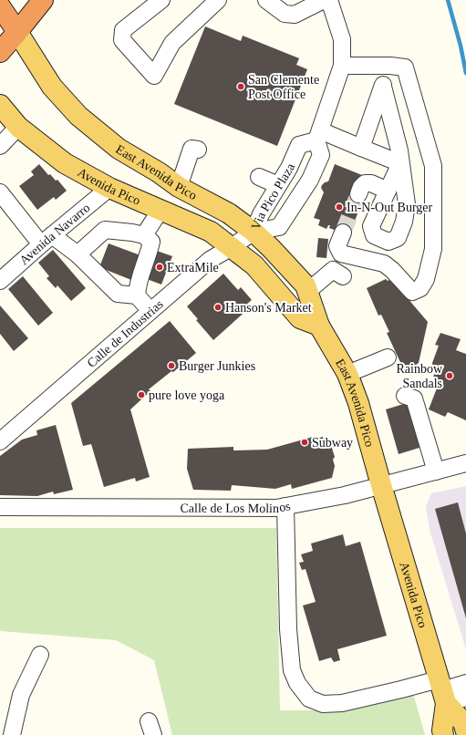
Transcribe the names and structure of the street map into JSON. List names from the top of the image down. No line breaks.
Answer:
{"streets":{"highway":["East Avenida Pico"],"main road":["Avenida Pico"],"street":["Via Pico Plaza","Avenida Navarro","Calle de Industrias","Calle de Los Molinos"]},"crossings":[["East Avenida Pico","Avenida Pico"],["East Avenida Pico","Via Pico Plaza"],["East Avenida Pico","Calle de Industrias"],["East Avenida Pico","Calle de Los Molinos"],["Avenida Pico","Avenida Navarro"],["Avenida Pico","Calle de Industrias"],["Avenida Pico","Calle de Los Molinos"],["Via Pico Plaza","Calle de Industrias"]],"places":["San Clemente Post Office","In-N-Out Burger","ExtraMile","Hanson's Market","Burger Junkies","Rainbow Sandals","pure love yoga","Subway"]}
